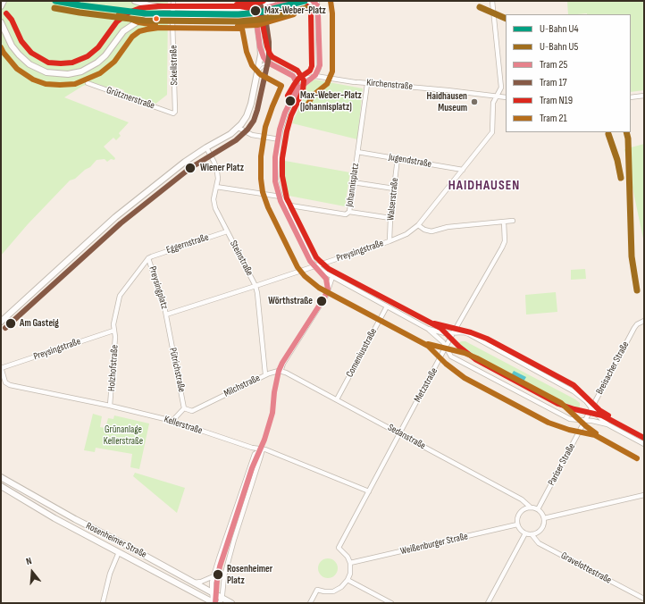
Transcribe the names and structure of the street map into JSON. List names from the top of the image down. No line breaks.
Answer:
{"streets":{"main road":["Rosenheimer Straße"],"street":["Sckellstraße","Kirchenstraße","Grütznerstraße","Jugendstraße","Johannisplatz","Walserstraße","Eggernstraße","Preysingstraße","Steinstraße","Preysingplatz","Comeniusstraße","Holzhofstraße","Breisacher Straße","Pütrichstraße","Metzstraße","Milchstraße","Kellerstraße","Sedanstraße","Pariser Straße","Weißenburger Straße","Gravelottestraße"]},"crossings":[["Sckellstraße","Grütznerstraße"],["Kirchenstraße","Johannisplatz"],["Kirchenstraße","Preysingstraße"],["Jugendstraße","Johannisplatz"],["Jugendstraße","Walserstraße"],["Jugendstraße","Preysingstraße"],["Walserstraße","Preysingstraße"],["Eggernstraße","Steinstraße"],["Eggernstraße","Preysingplatz"],["Preysingstraße","Steinstraße"],["Preysingstraße","Preysingplatz"],["Preysingstraße","Holzhofstraße"],["Preysingstraße","Pütrichstraße"],["Preysingstraße","Kellerstraße"],["Steinstraße","Milchstraße"],["Preysingplatz","Holzhofstraße"],["Preysingplatz","Pütrichstraße"],["Comeniusstraße","Sedanstraße"],["Holzhofstraße","Kellerstraße"],["Breisacher Straße","Pariser Straße"],["Pütrichstraße","Milchstraße"],["Metzstraße","Kellerstraße"],["Metzstraße","Sedanstraße"],["Metzstraße","Weißenburger Straße"],["Milchstraße","Sedanstraße"],["Sedanstraße","Pariser Straße"],["Sedanstraße","Weißenburger Straße"],["Sedanstraße","Gravelottestraße"],["Pariser Straße","Weißenburger Straße"],["Pariser Straße","Gravelottestraße"],["Weißenburger Straße","Gravelottestraße"]],"districts":["HAIDHAUSEN"],"parks":["Grünanlage Kellerstraße"],"places":["Max-Weber-Platz","Max-Weber-Platz (Johannisplatz)","Haidhausen Museum","Wiener Platz","Wörthstraße","Am Gasteig","Rosenheimer Platz"],"lines":["metro line U4","tram line 25","tram line 17","tram line N19","tram line 21","metro line U5"],"legend":["U-Bahn U4","U-Bahn U5","Tram 25","Tram 17","Tram N19","Tram 21"],"north":"top"}
